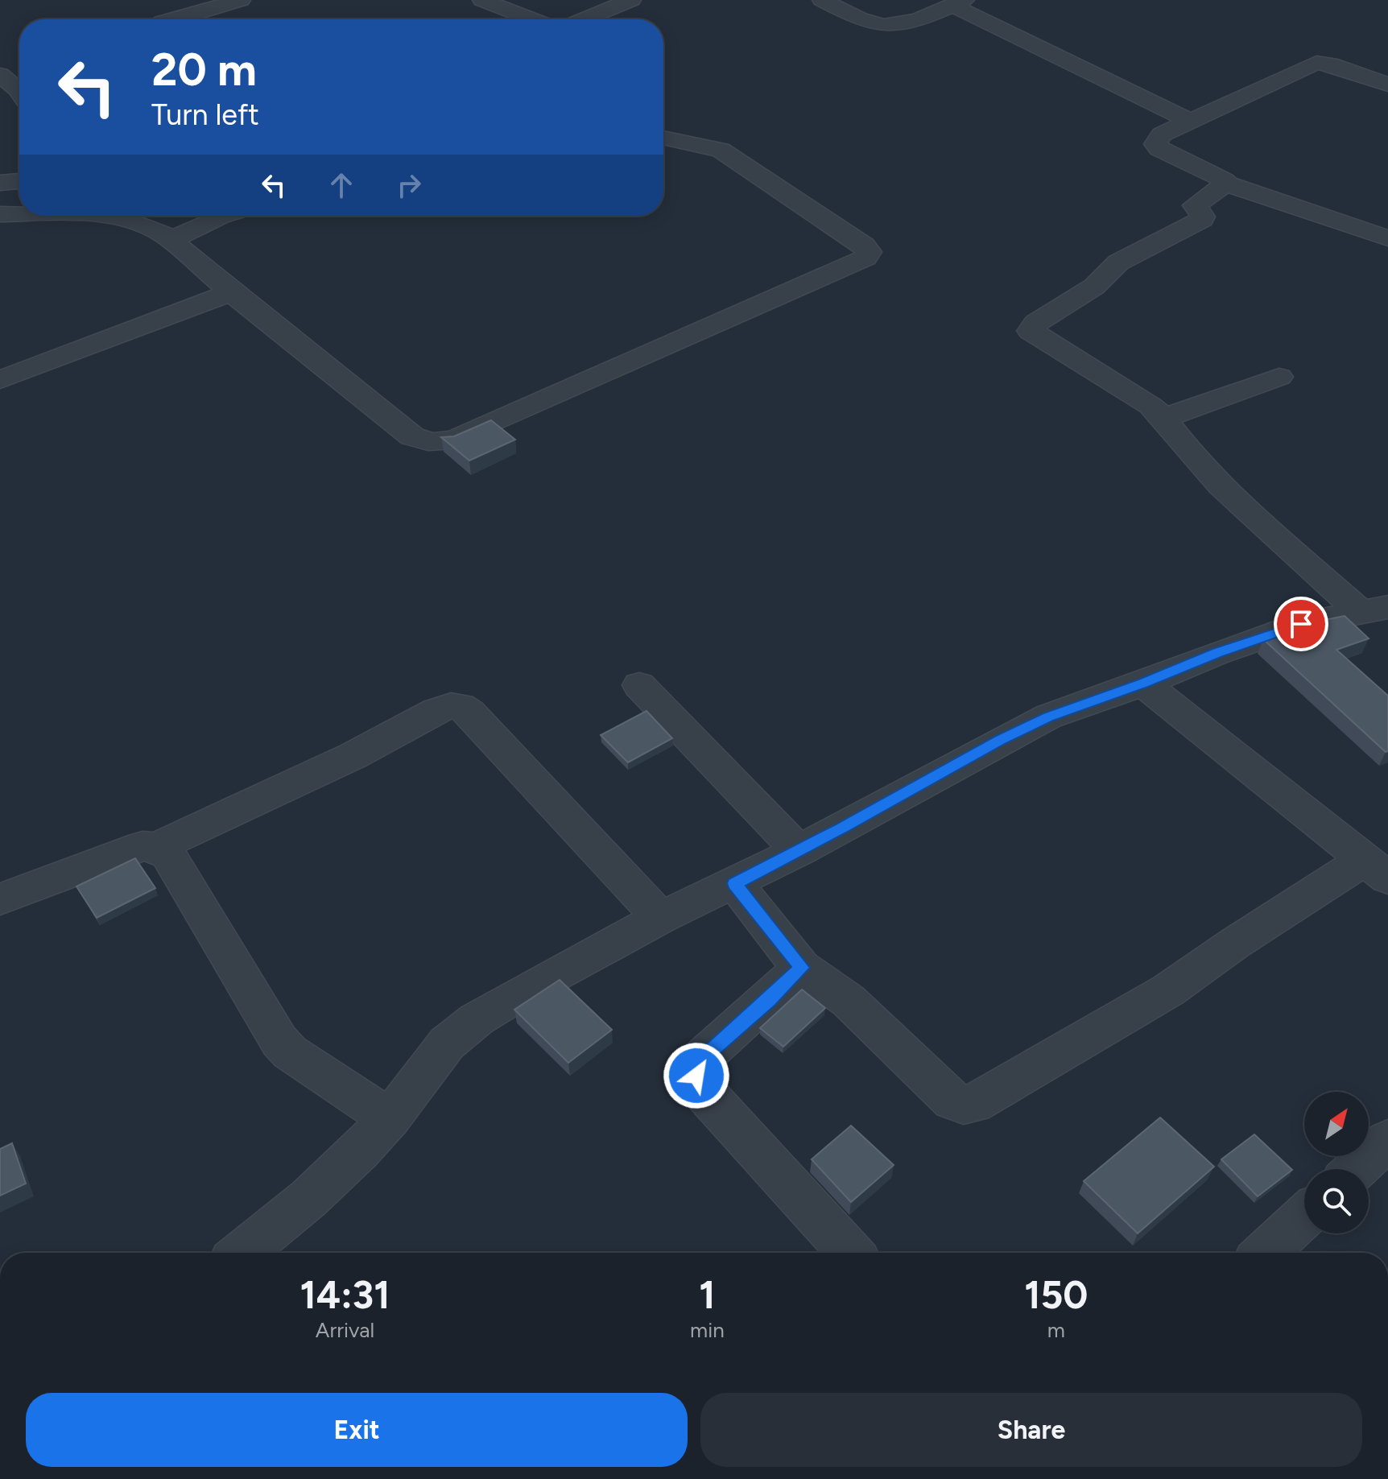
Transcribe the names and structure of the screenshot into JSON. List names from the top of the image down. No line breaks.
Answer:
{"north":"top right","page":{"turn":["20 m","Turn left"],"eta":["14:31","Arrival","1","min","150","m"],"buttons":["Exit","Share"]}}
